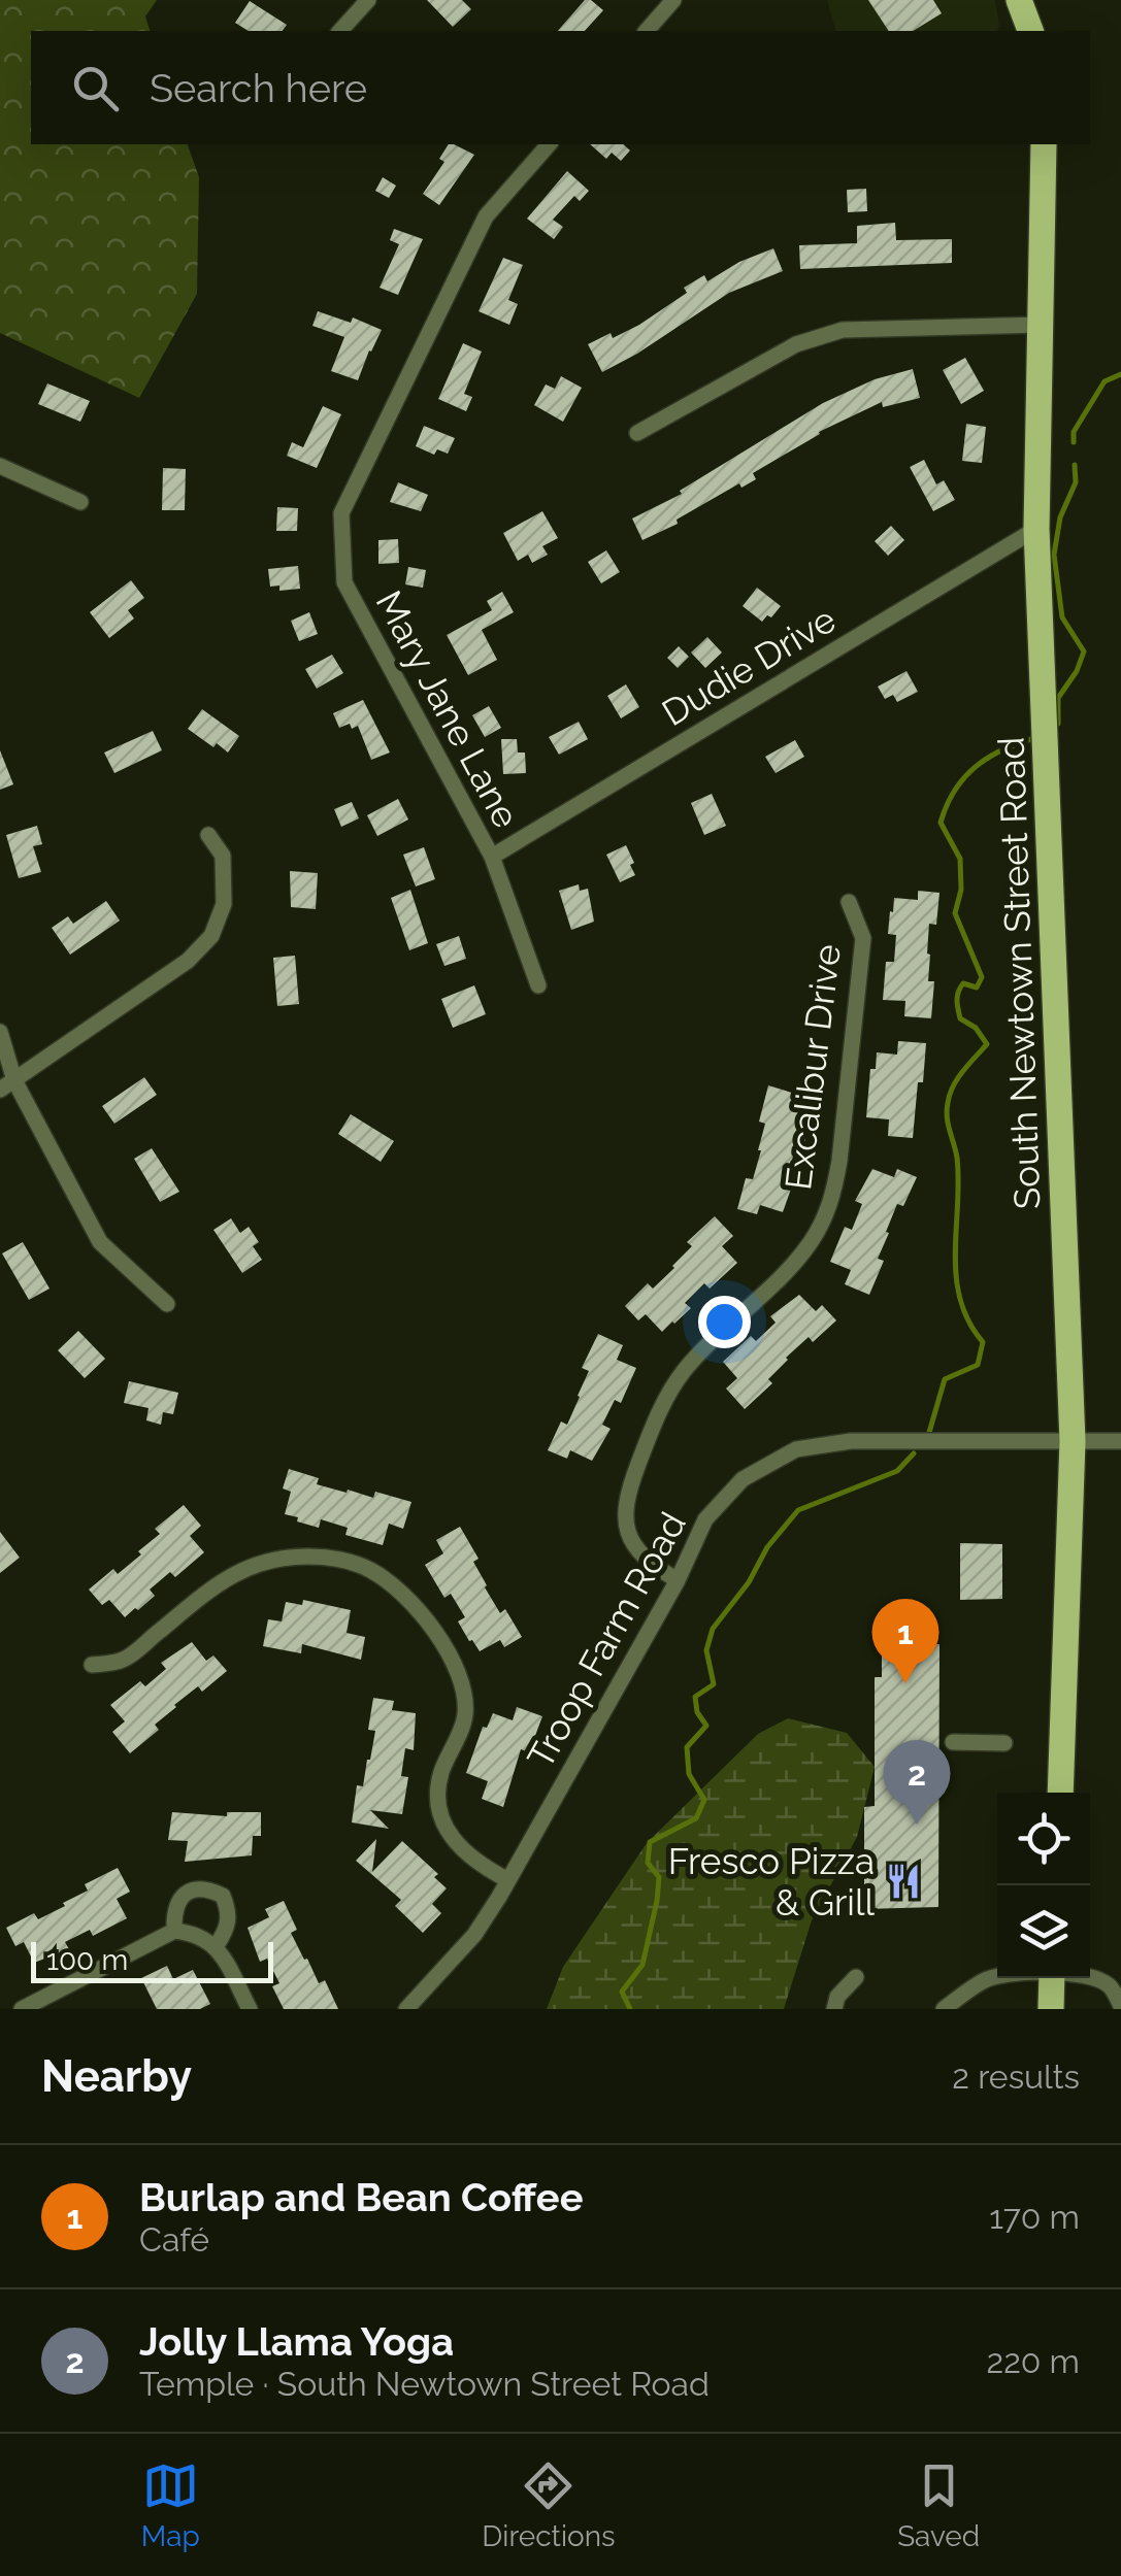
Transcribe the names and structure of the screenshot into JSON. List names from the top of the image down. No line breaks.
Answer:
{"streets":{"main road":["South Newtown Street Road"],"street":["Dudie Drive","Mary Jane Lane","Excalibur Drive","Troop Farm Road"]},"crossings":[["Dudie Drive","Mary Jane Lane"],["Dudie Drive","South Newtown Street Road"],["South Newtown Street Road","Troop Farm Road"],["Excalibur Drive","Troop Farm Road"]],"places":{"restaurant":["Fresco Pizza & Grill"]},"scale_bar":"100 m","page":{"search":"Search here","pins":["1","2"],"scale":"100 m","heading":["Nearby","2 results"],"list":[{"mark":"1","name":"Burlap and Bean Coffee","note":"Café","value":"170 m"},{"mark":"2","name":"Jolly Llama Yoga","note":"Temple · South Newtown Street Road","value":"220 m"}],"nav":["Map","Directions","Saved"]}}
